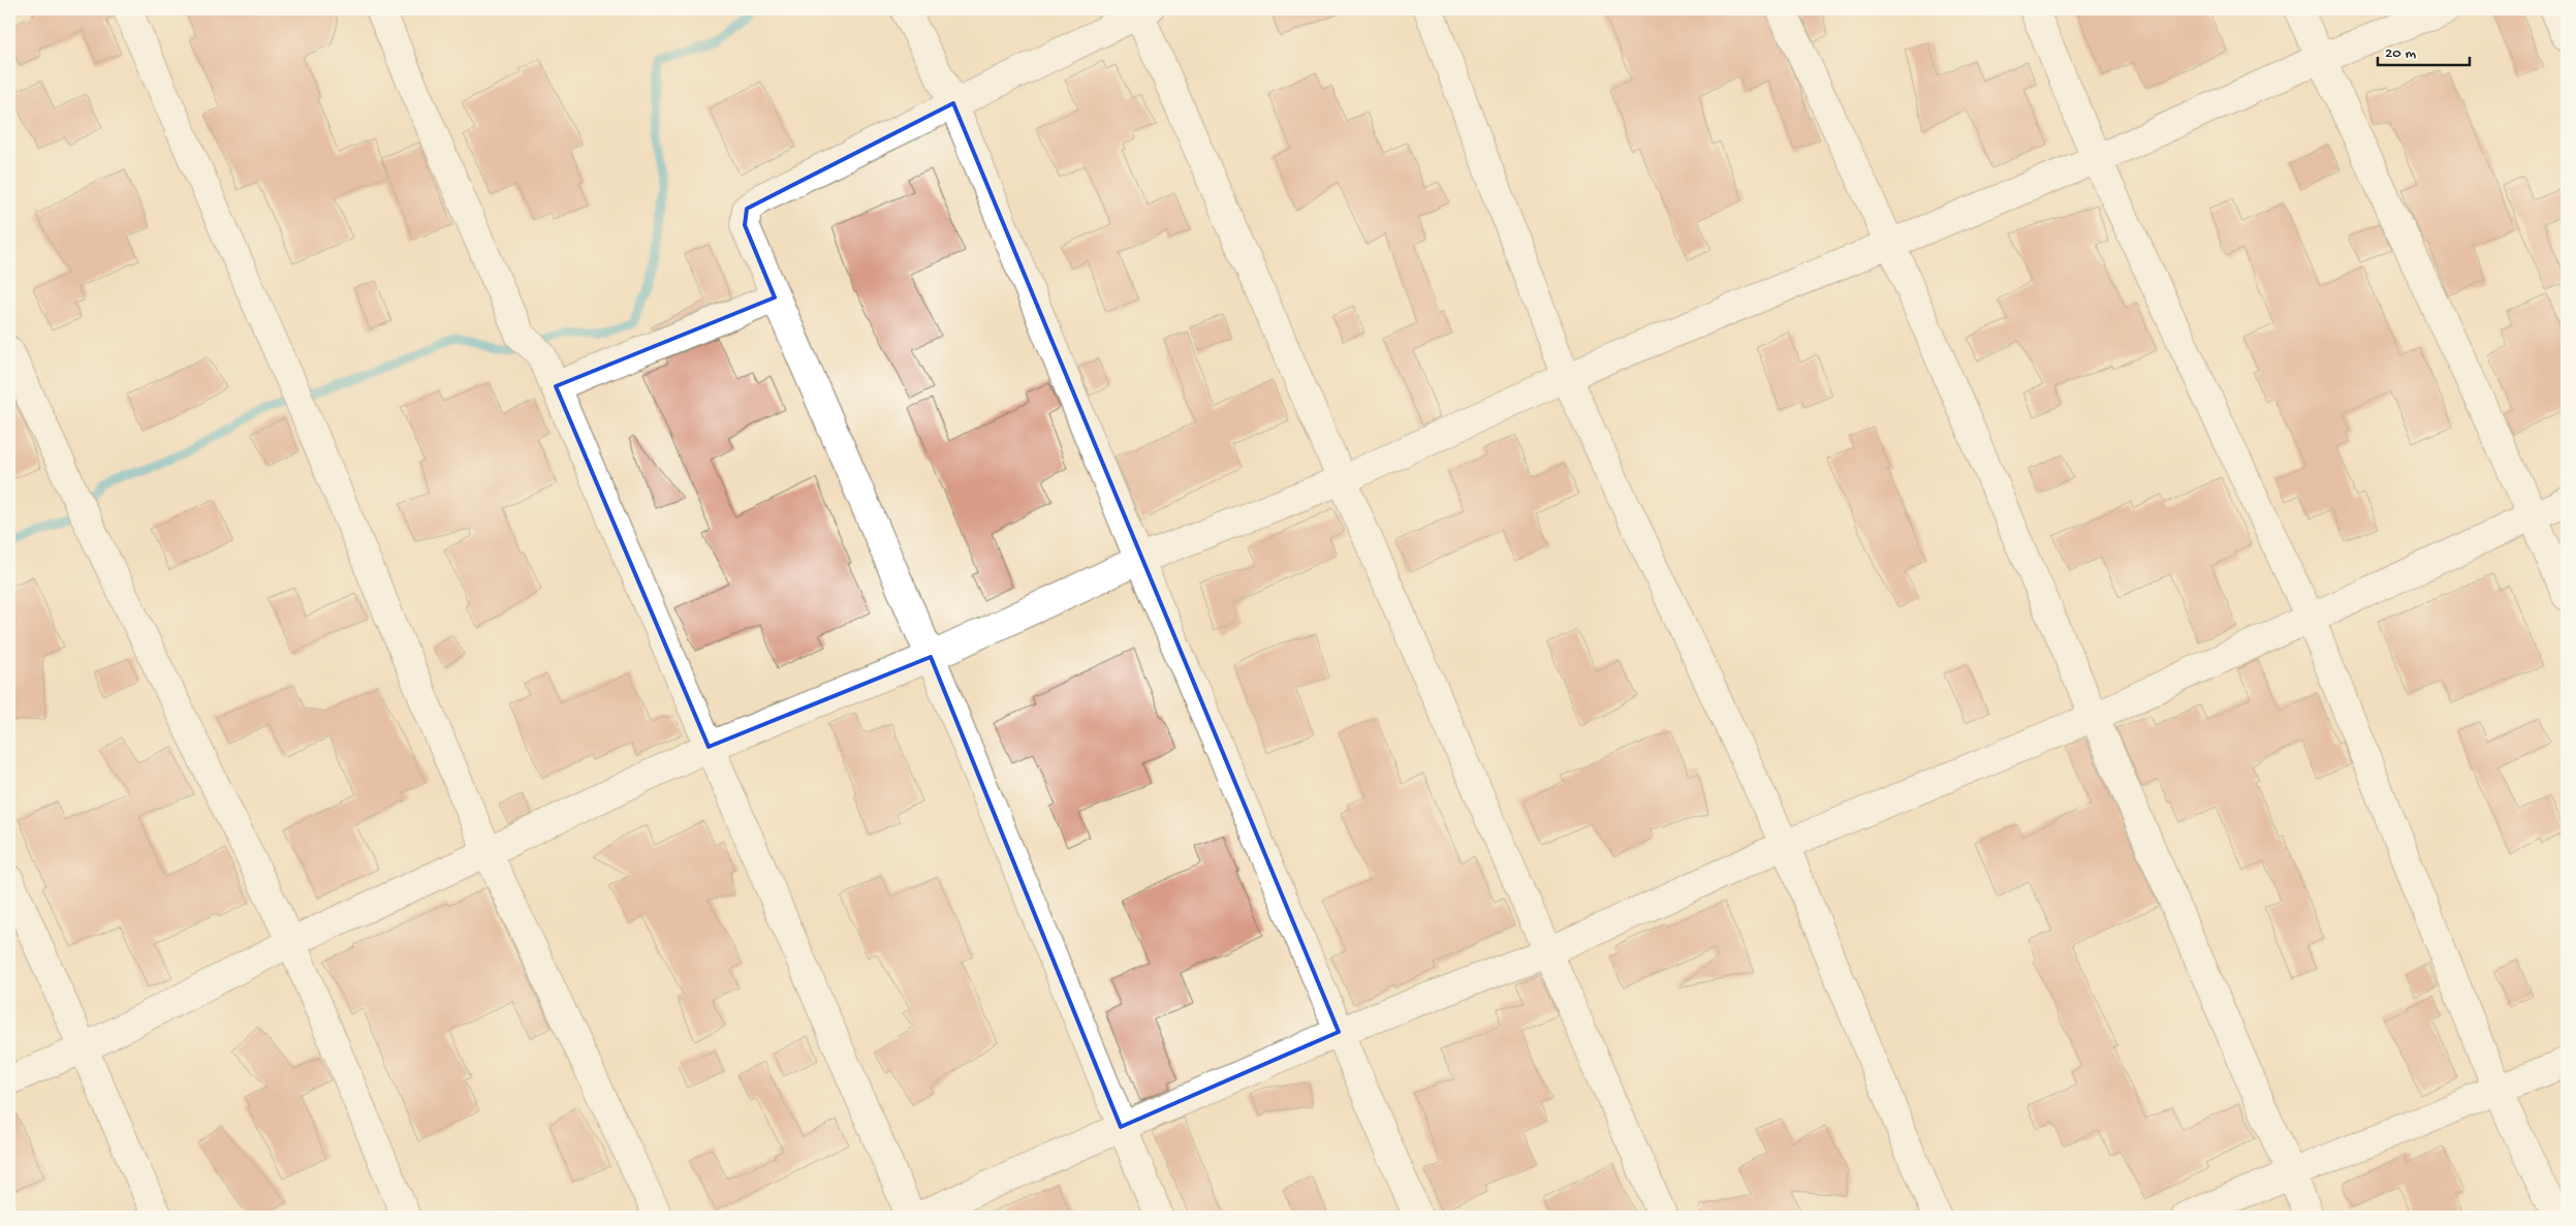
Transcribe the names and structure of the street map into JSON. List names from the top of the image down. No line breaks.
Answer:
{"scale_bar":"20 m"}
